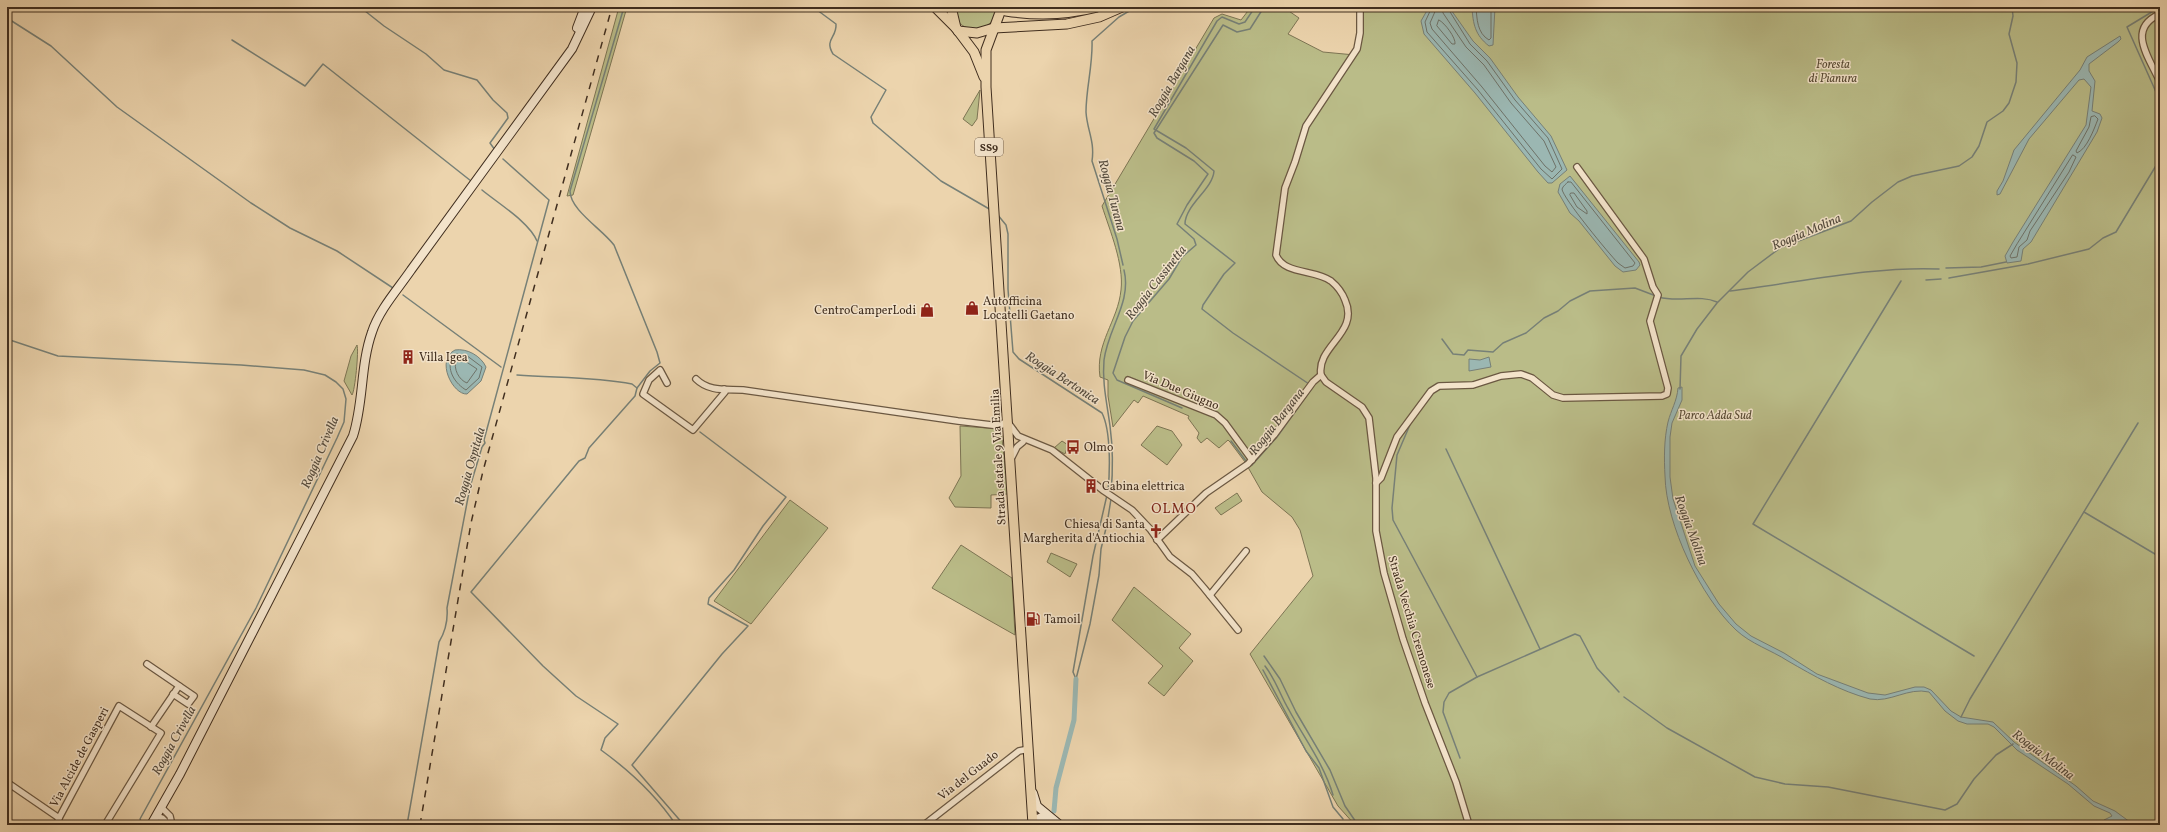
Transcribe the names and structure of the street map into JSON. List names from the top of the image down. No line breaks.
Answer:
{"streets":{"main road":["SS9","Strada statale 9 Via Emilia"],"street":["Via Due Giugno","Strada Vecchia Cremonese","Via Alcide de Gasperi","Via del Guado"]},"crossings":[["Strada statale 9 Via Emilia","Via del Guado"]],"districts":["OLMO"],"water":["Roggia Bargana","Roggia Turana","Roggia Molina","Roggia Cassinetta","Roggia Bertonica","Roggia Crivella","Roggia Ospitala"],"parks":["Foresta di Pianura","Parco Adda Sud"],"places":{"shop":["Autofficina Locatelli Gaetano","CentroCamperLodi"],"building":["Villa Igea","Cabina elettrica"],"bus stop":["Olmo"],"church":["Chiesa di Santa Margherita d'Antiochia"],"fuel station":["Tamoil"]}}
